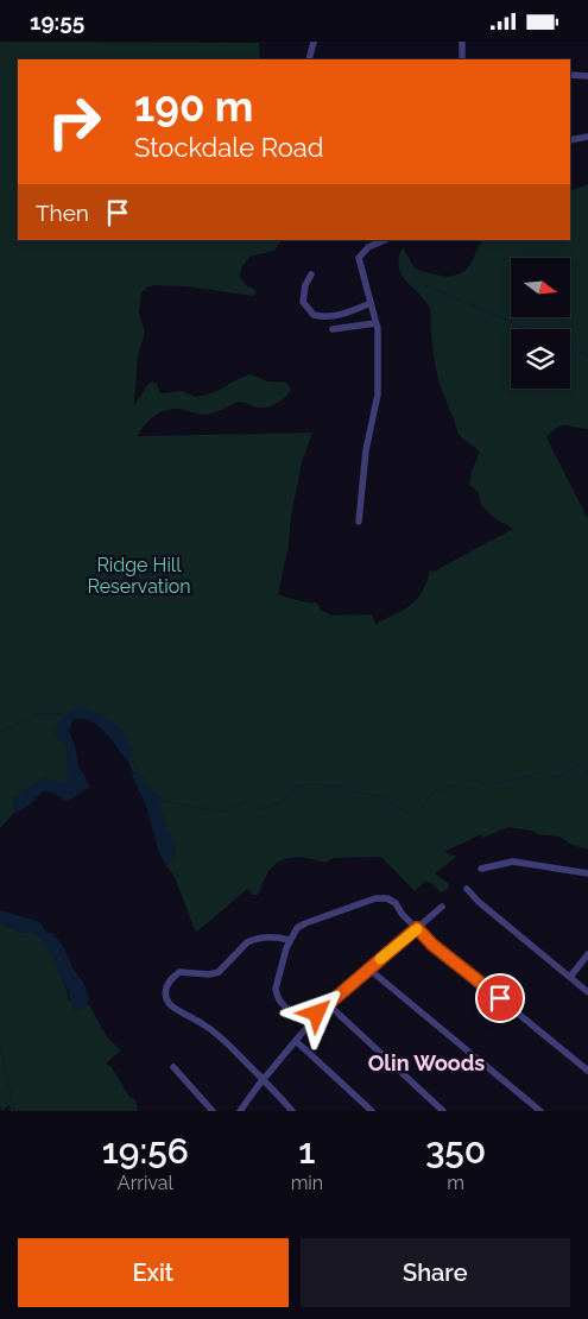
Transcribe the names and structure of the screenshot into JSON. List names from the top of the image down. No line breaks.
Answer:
{"districts":["Olin Woods"],"parks":["Ridge Hill Reservation"],"north":"right","page":{"status":"19:55","turn":["190 m","Stockdale Road"],"then":"Then","eta":["19:56","Arrival","1","min","350","m"],"buttons":["Exit","Share"]}}
